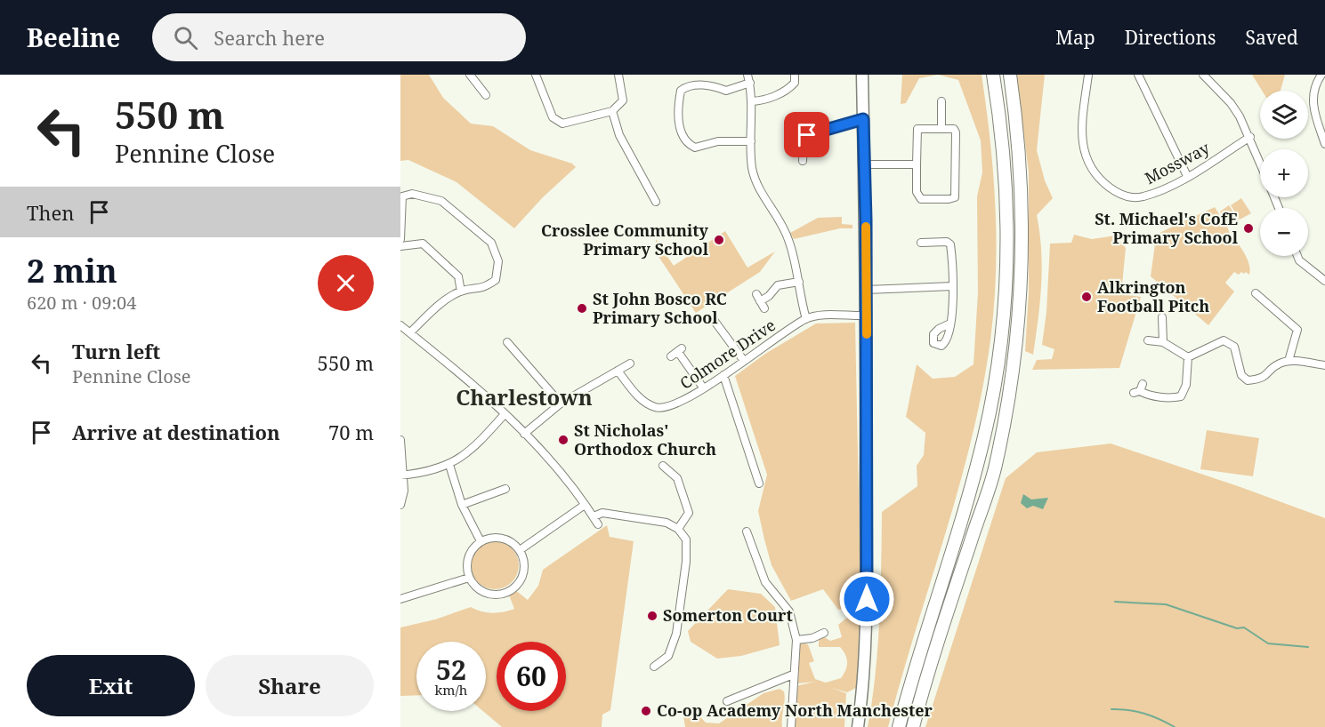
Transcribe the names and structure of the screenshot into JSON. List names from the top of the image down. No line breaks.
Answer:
{"streets":{"street":["Mossway","Colmore Drive"]},"districts":["Charlestown"],"places":["St. Michael's CofE Primary School","Crosslee Community Primary School","Alkrington Football Pitch","St John Bosco RC Primary School","St Nicholas' Orthodox Church","Somerton Court","Co-op Academy North Manchester"],"page":{"header":"Beeline","search":"Search here","nav":["Map","Directions","Saved"],"turn":["550 m","Pennine Close"],"map_buttons":["+","−"],"then":"Then","heading":["2 min","620 m · 09:04"],"list":[{"name":"Turn left","note":"Pennine Close","value":"550 m"},{"name":"Arrive at destination","value":"70 m"}],"speed":"52 km/h","limit":"60","buttons":["Exit","Share"]}}
